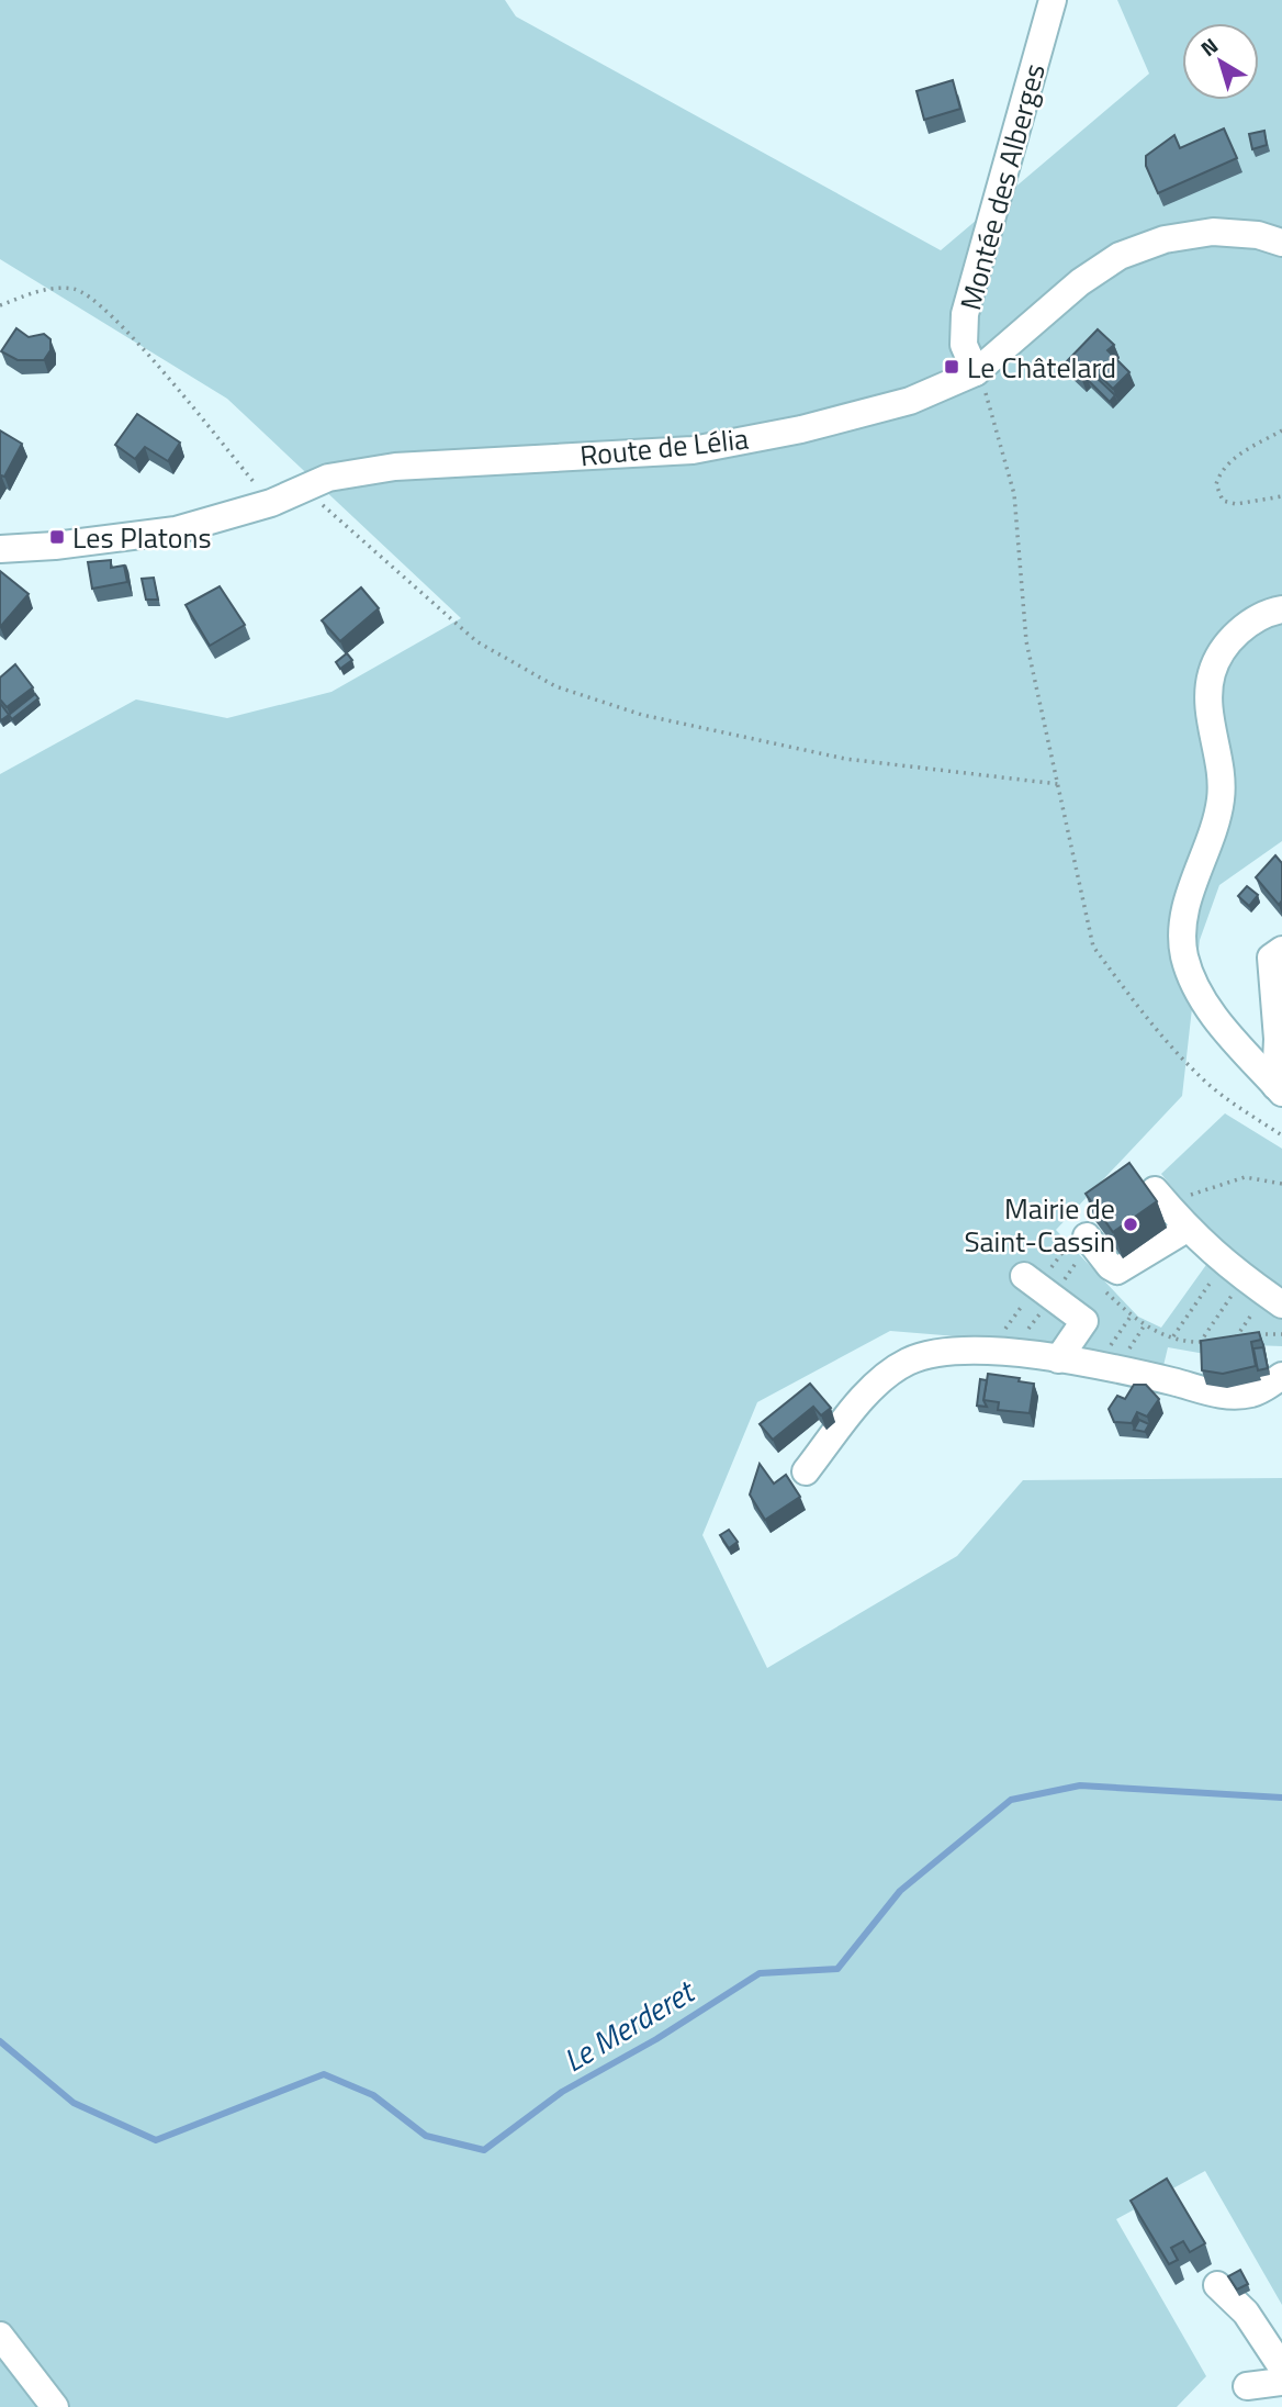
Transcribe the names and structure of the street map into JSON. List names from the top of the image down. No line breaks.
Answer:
{"streets":{"street":["Montée des Alberges","Route de Lélia"]},"crossings":[["Montée des Alberges","Route de Lélia"]],"water":["Le Merderet"],"places":{"transit":["Le Châtelard","Les Platons"],"other":["Mairie de Saint-Cassin"]},"north":"top left"}
